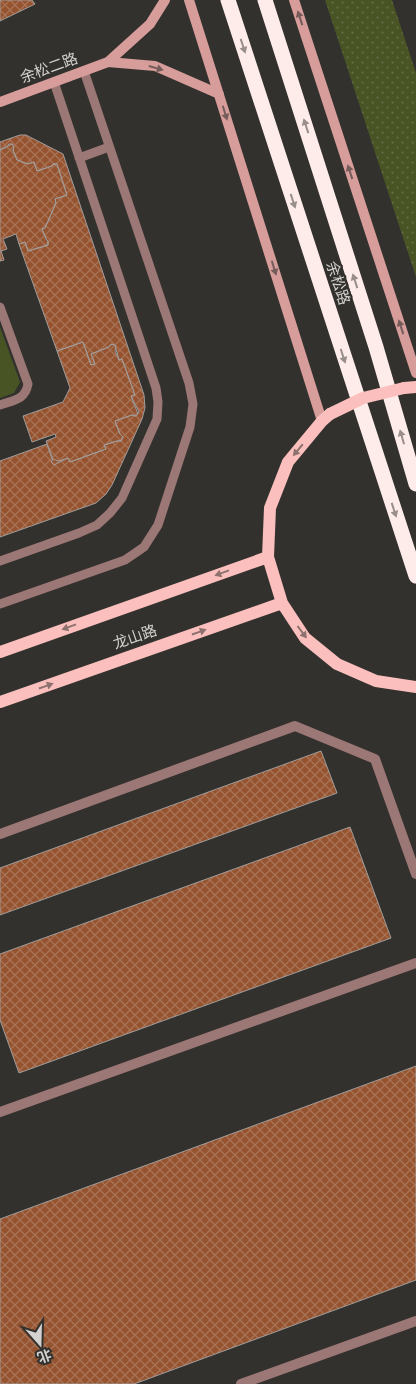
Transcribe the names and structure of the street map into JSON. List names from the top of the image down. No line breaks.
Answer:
{"streets":{"highway":["余松路"],"main road":["余松二路","龙山路"]},"north":"bottom"}
